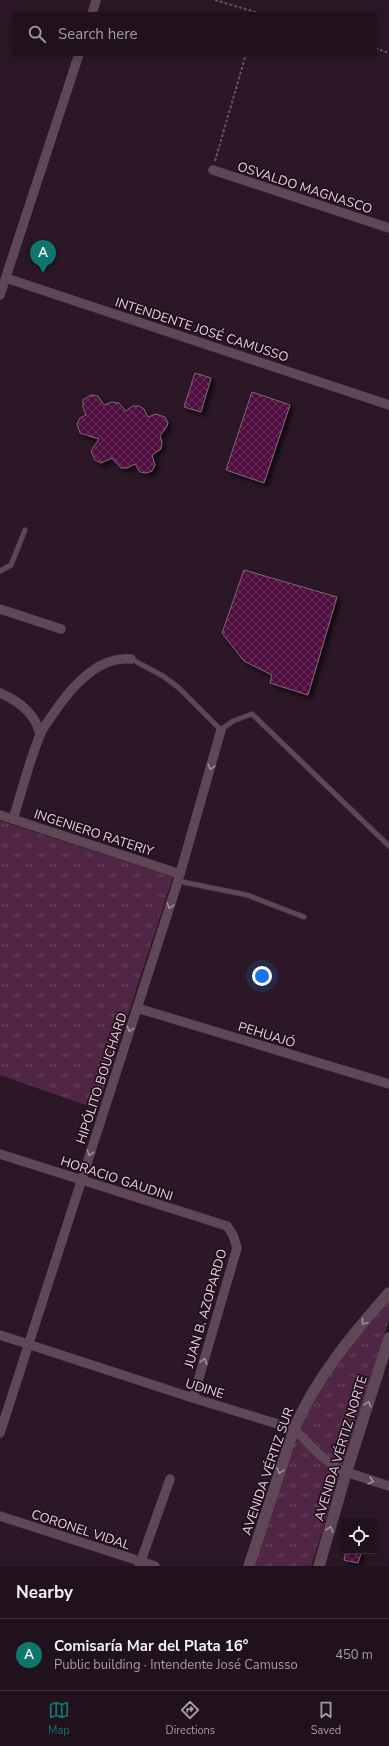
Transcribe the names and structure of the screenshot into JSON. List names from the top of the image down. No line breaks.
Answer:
{"streets":{"street":["OSVALDO MAGNASCO","INTENDENTE JOSÉ CAMUSSO","INGENIERO RATERIY","PEHUAJÓ","HIPÓLITO BOUCHARD","HORACIO GAUDINI","JUAN B. AZOPARDO","UDINE","AVENIDA VÉRTIZ NORTE","AVENIDA VÉRTIZ SUR","CORONEL VIDAL"]},"crossings":[["INGENIERO RATERIY","HIPÓLITO BOUCHARD"],["PEHUAJÓ","HIPÓLITO BOUCHARD"],["HIPÓLITO BOUCHARD","HORACIO GAUDINI"],["HIPÓLITO BOUCHARD","UDINE"],["HORACIO GAUDINI","JUAN B. AZOPARDO"],["JUAN B. AZOPARDO","UDINE"],["UDINE","AVENIDA VÉRTIZ NORTE"],["UDINE","AVENIDA VÉRTIZ SUR"]],"one_way":["HIPÓLITO BOUCHARD","JUAN B. AZOPARDO","AVENIDA VÉRTIZ NORTE","AVENIDA VÉRTIZ SUR"],"page":{"search":"Search here","pins":"A","heading":"Nearby","list":[{"mark":"A","name":"Comisaría Mar del Plata 16°","note":"Public building · Intendente José Camusso","value":"450 m"}],"nav":["Map","Directions","Saved"]}}
